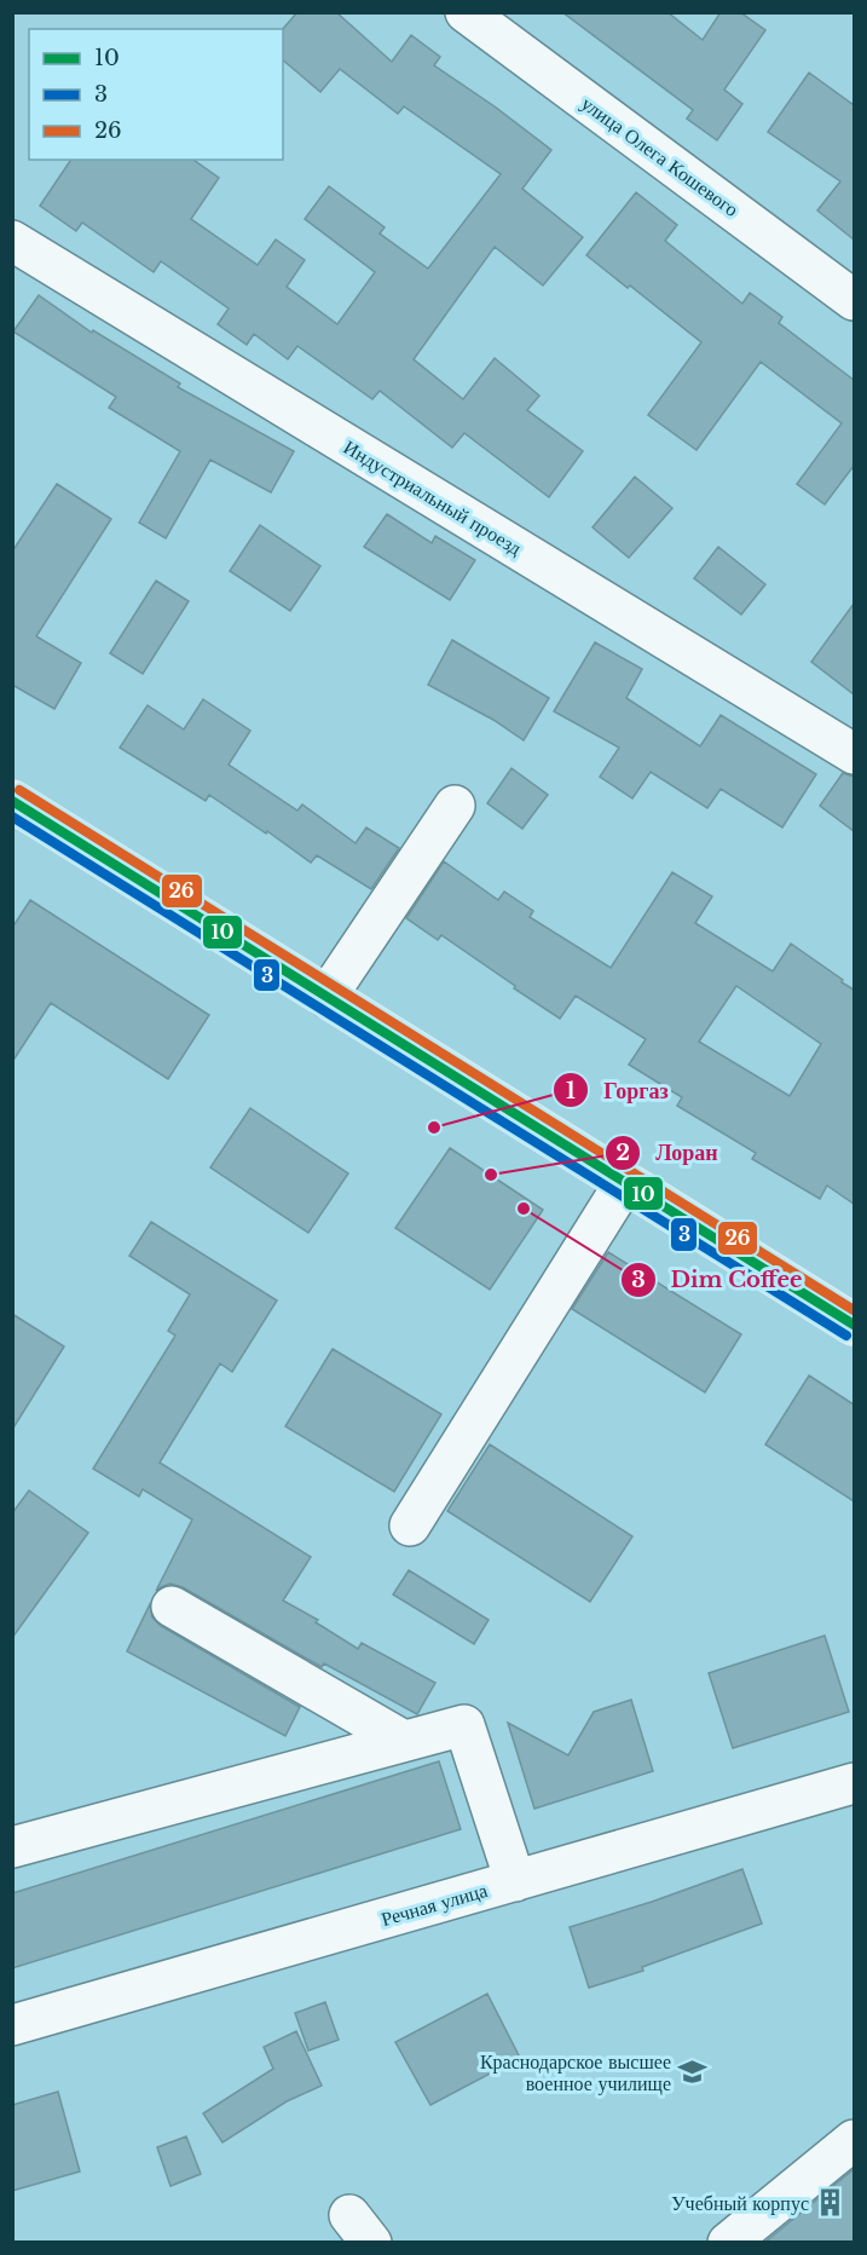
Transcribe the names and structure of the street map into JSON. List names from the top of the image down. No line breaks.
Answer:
{"streets":{"street":["улица Олега Кошевого","Индустриальный проезд","Речная улица"]},"places":{"other":["Горгаз","Лоран","Dim Coffee"],"school or university":["Краснодарское высшее военное училище"],"building":["Учебный корпус"]},"lines":["transit line 26","transit line 10","transit line 3"],"legend":["10","3","26"]}
